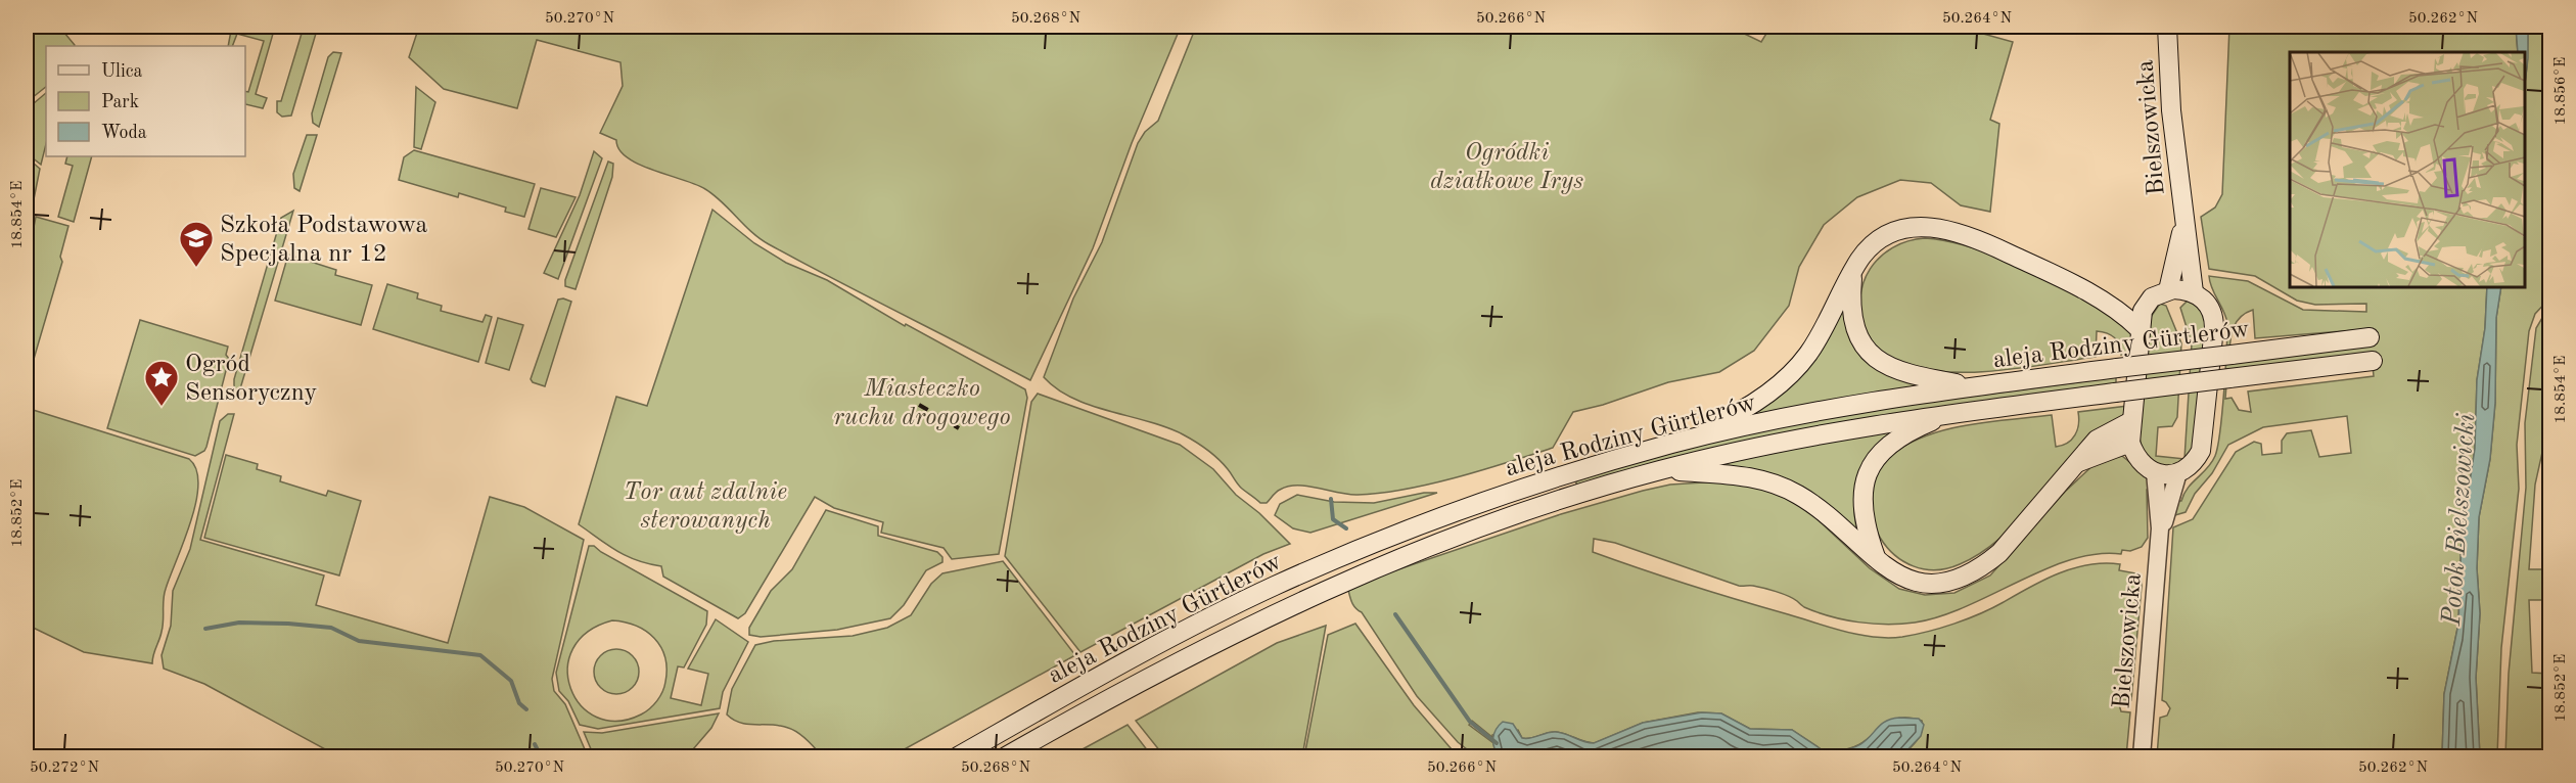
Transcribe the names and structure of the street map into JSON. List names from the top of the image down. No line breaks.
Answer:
{"streets":{"main road":["Bielszowicka","aleja Rodziny Gürtlerów"]},"water":["Potok Bielszowicki"],"parks":["Ogródki działkowe Irys","Miasteczko ruchu drogowego","Tor aut zdalnie sterowanych"],"places":{"school or university":["Szkoła Podstawowa Specjalna nr 12"],"place":["Ogród Sensoryczny"]},"legend":["Ulica","Park","Woda"],"coordinates":["50.270°N","50.268°N","50.266°N","50.264°N","50.262°N","18.856°E","18.854°E","18.852°E","50.272°N"]}
